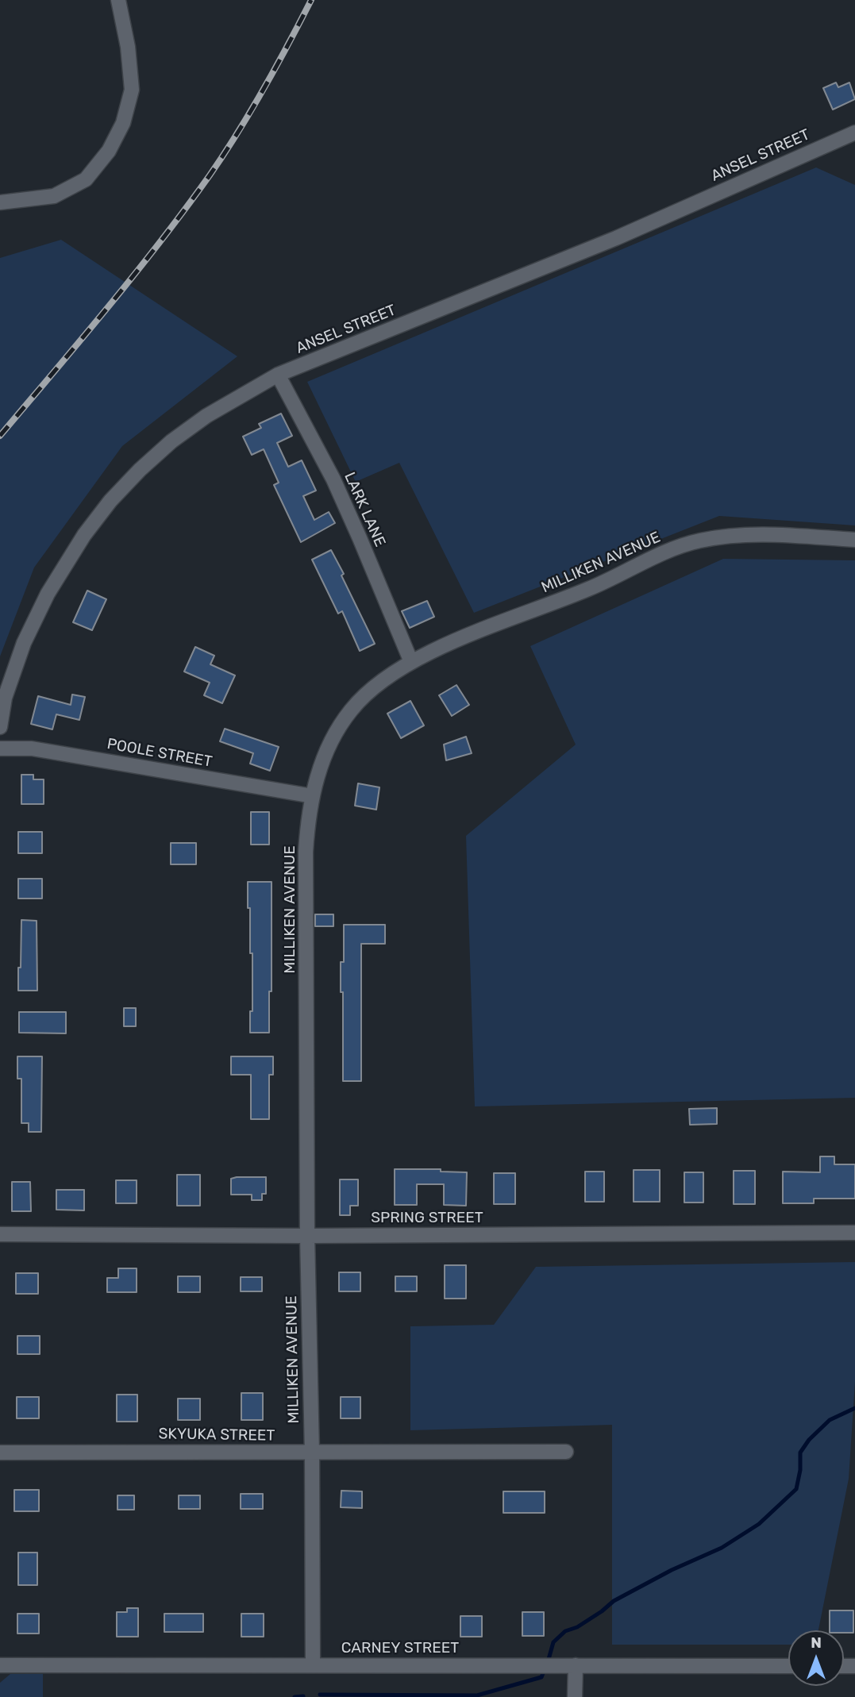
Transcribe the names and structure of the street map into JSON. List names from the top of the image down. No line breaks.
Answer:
{"streets":{"street":["ANSEL STREET","LARK LANE","MILLIKEN AVENUE","POOLE STREET","SPRING STREET","SKYUKA STREET","CARNEY STREET"]},"crossings":[["ANSEL STREET","LARK LANE"],["LARK LANE","MILLIKEN AVENUE"],["MILLIKEN AVENUE","POOLE STREET"],["MILLIKEN AVENUE","SPRING STREET"],["MILLIKEN AVENUE","SKYUKA STREET"],["MILLIKEN AVENUE","CARNEY STREET"]],"north":"top"}
